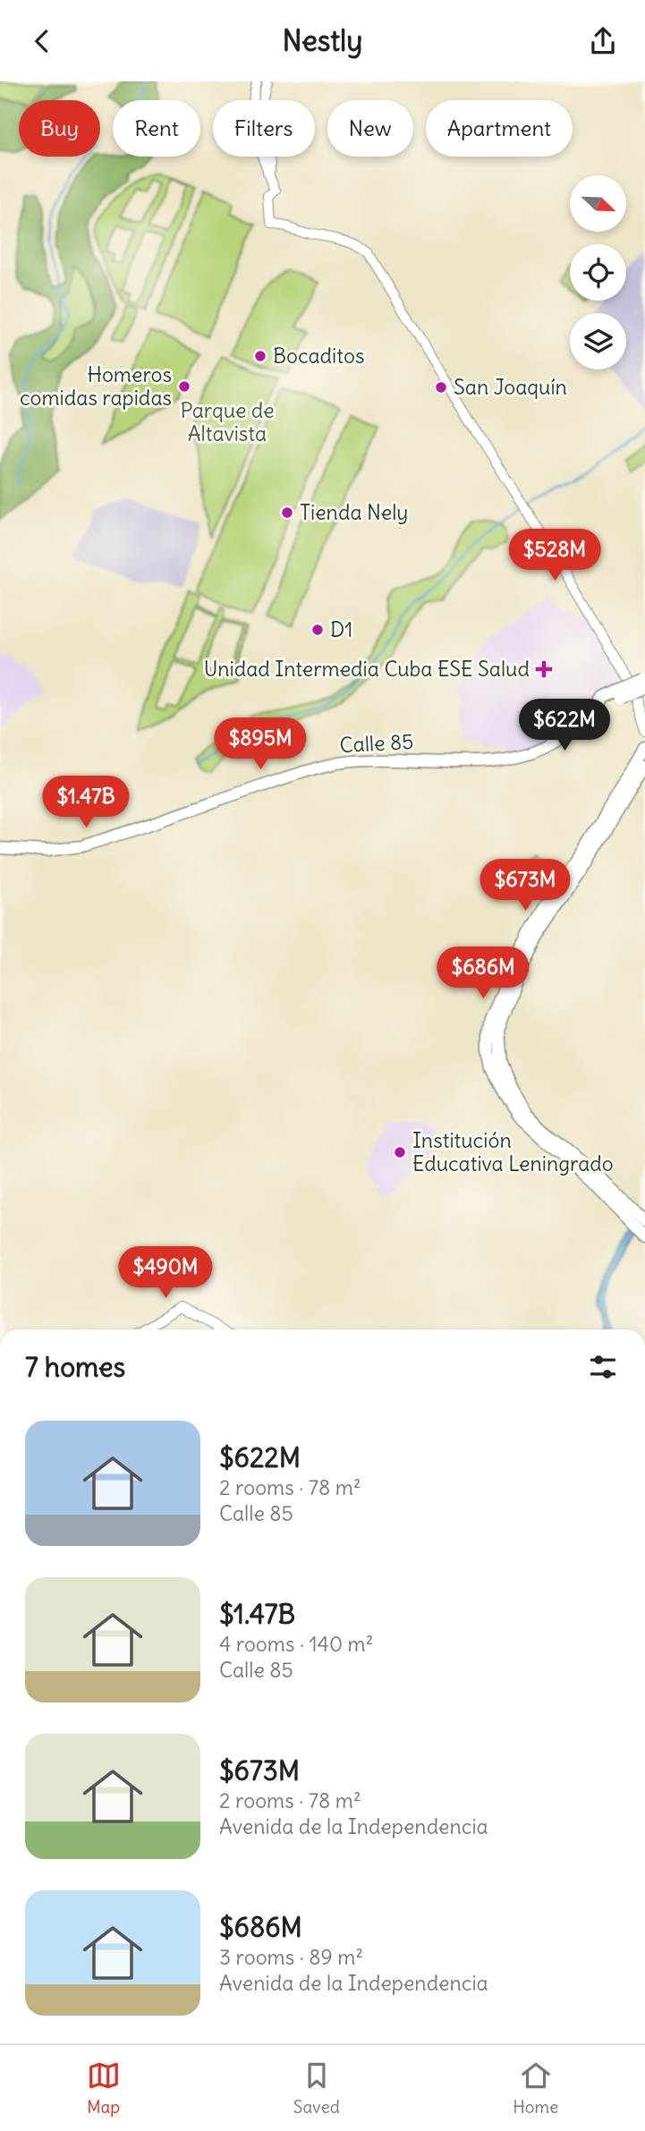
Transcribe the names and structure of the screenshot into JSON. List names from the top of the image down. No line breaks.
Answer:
{"streets":{"main road":["Calle 85"]},"parks":["Parque de Altavista"],"places":{"other":["Bocaditos","Homeros comidas rapidas","San Joaquín","Tienda Nely","D1","Institución Educativa Leningrado"],"health":["Unidad Intermedia Cuba ESE Salud"]},"north":"bottom right","page":{"header":"Nestly","chip":["Buy","Rent","Filters","New","Apartment"],"price":["$528M","$622M","$895M","$1.47B","$673M","$686M","$490M"],"heading":"7 homes","list":[{"name":"$622M","note":"2 rooms · 78 m² · Calle 85"},{"name":"$1.47B","note":"4 rooms · 140 m² · Calle 85"},{"name":"$673M","note":"2 rooms · 78 m² · Avenida de la Independencia"},{"name":"$686M","note":"3 rooms · 89 m² · Avenida de la Independencia"}],"tabs":["Map","Saved","Home"]}}
